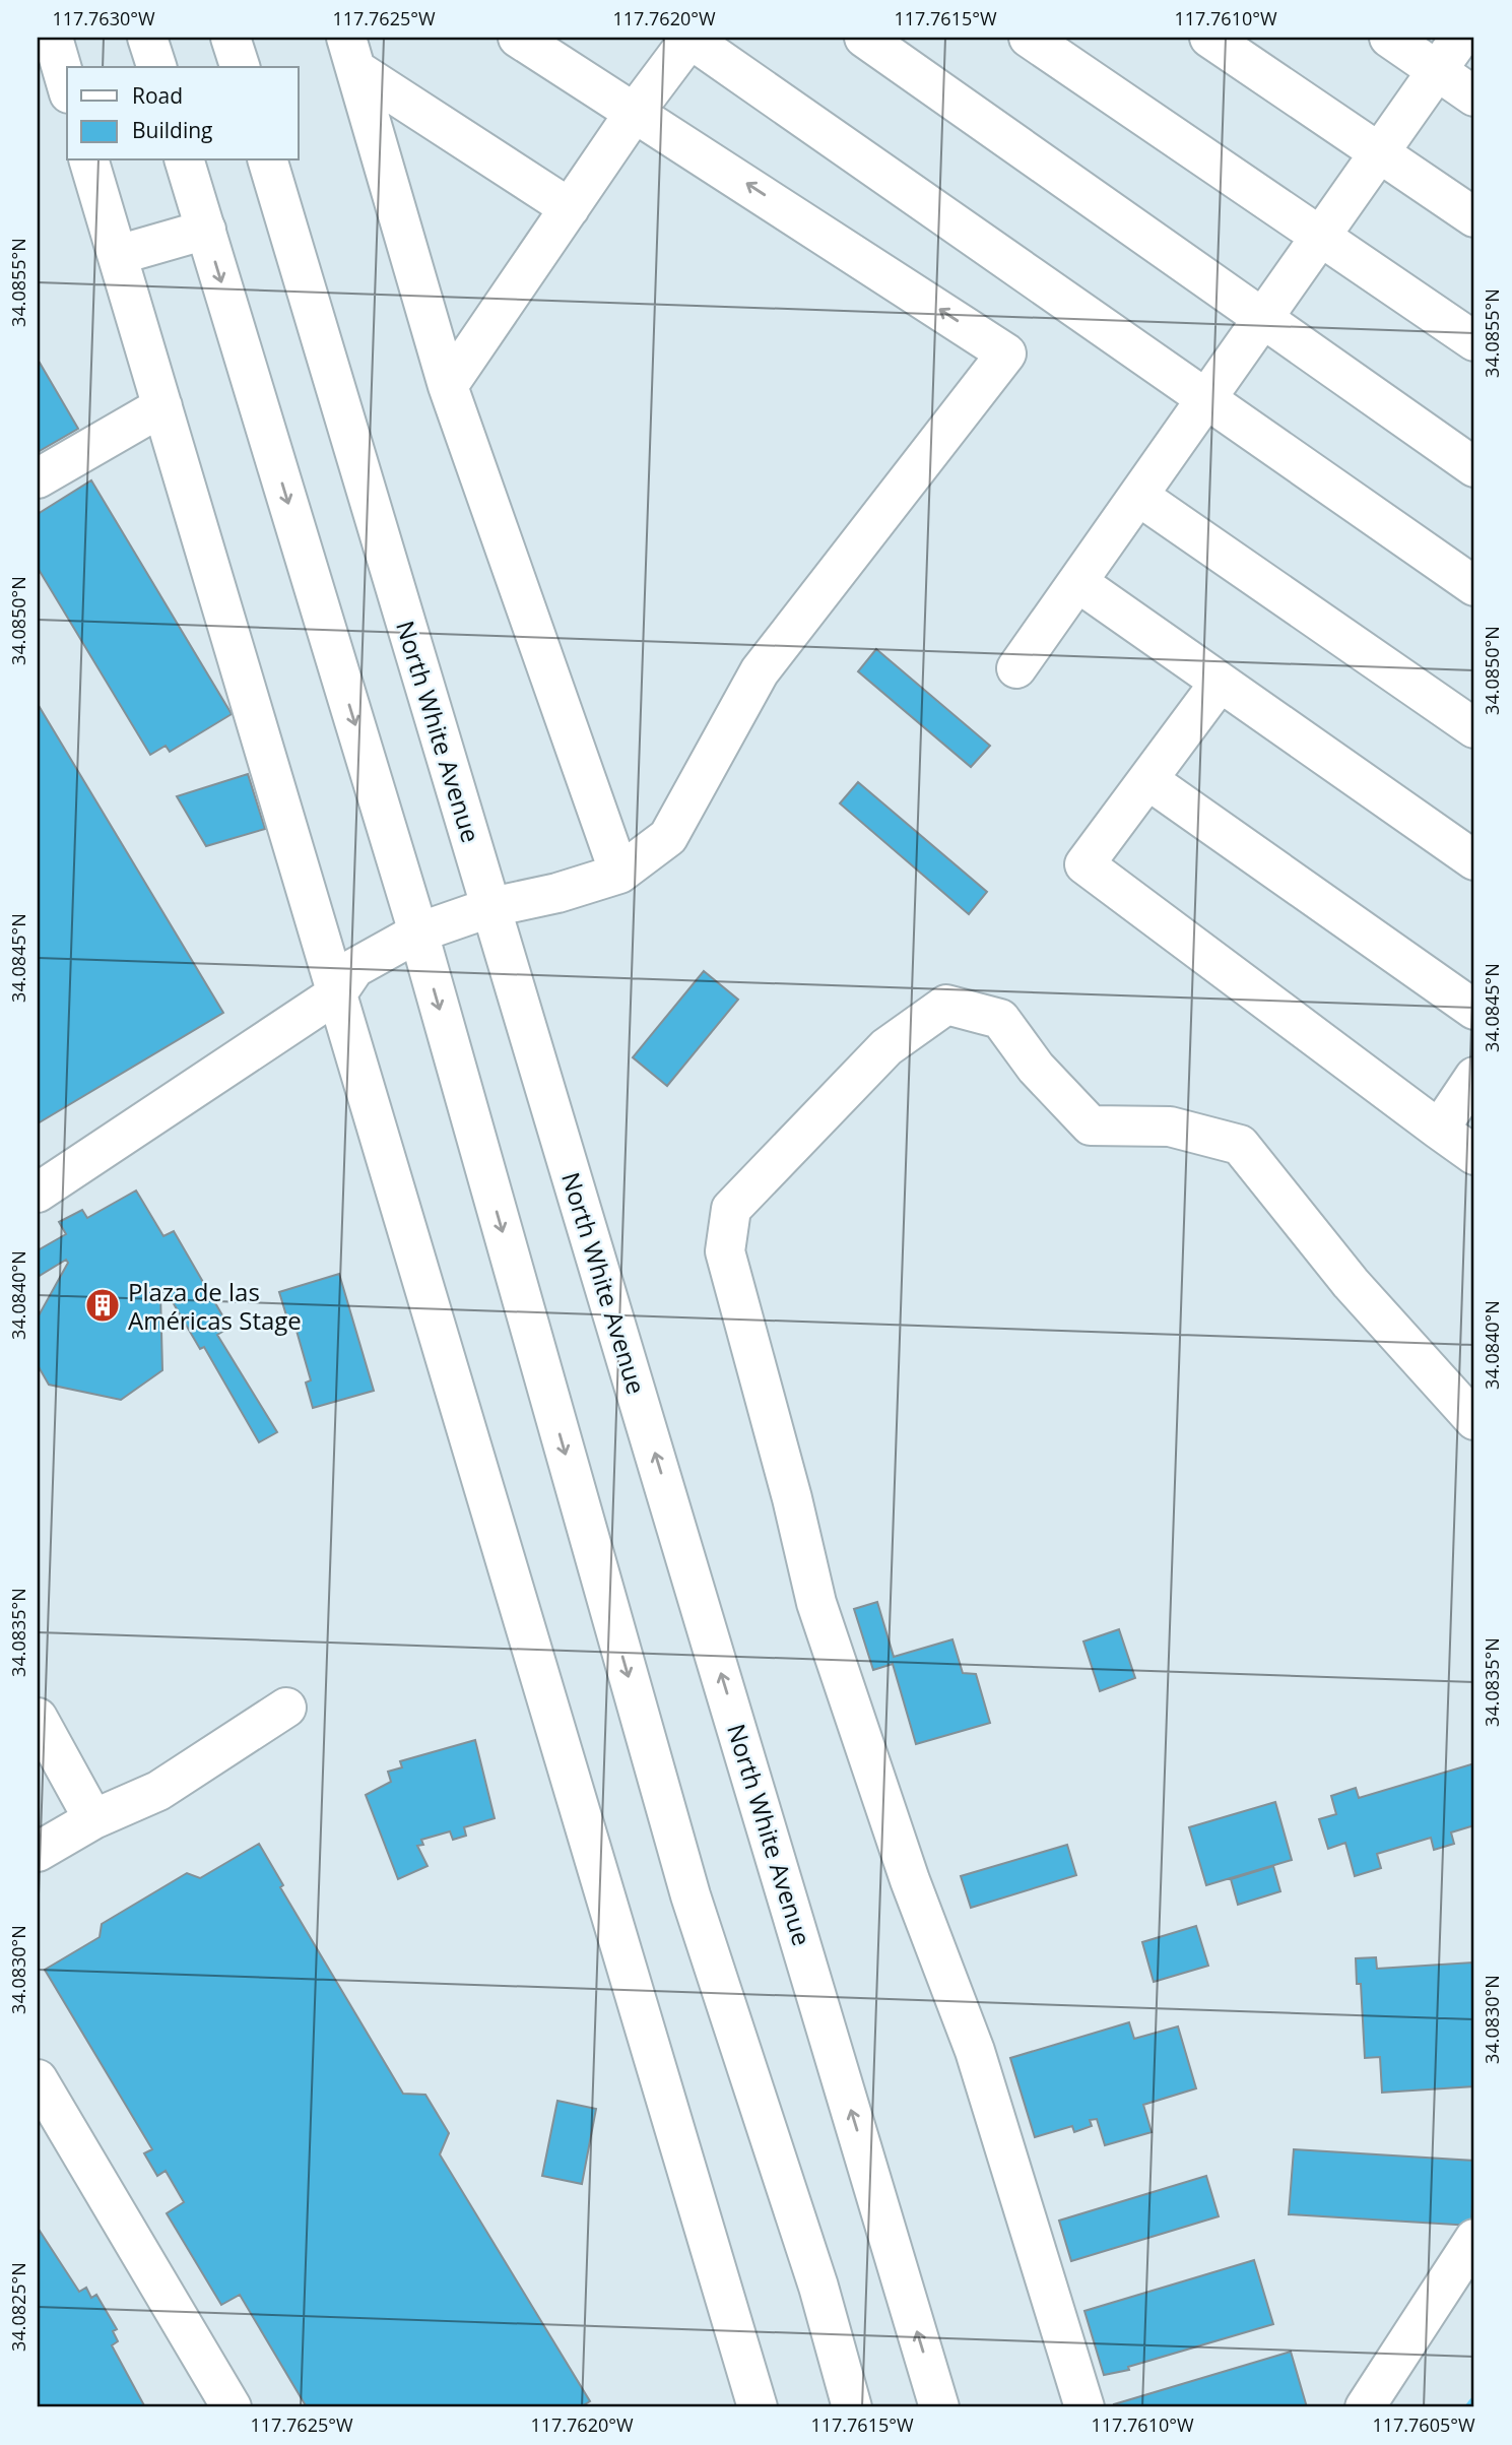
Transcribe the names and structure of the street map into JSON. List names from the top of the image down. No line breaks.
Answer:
{"streets":{"main road":["North White Avenue"]},"places":{"building":["Plaza de las Américas Stage"]},"legend":["Road","Building"],"coordinates":["117.7630°W","117.7625°W","117.7620°W","117.7615°W","117.7610°W","34.0855°N","34.0850°N","34.0845°N","34.0840°N","34.0835°N","34.0830°N","34.0825°N","117.7605°W"]}
